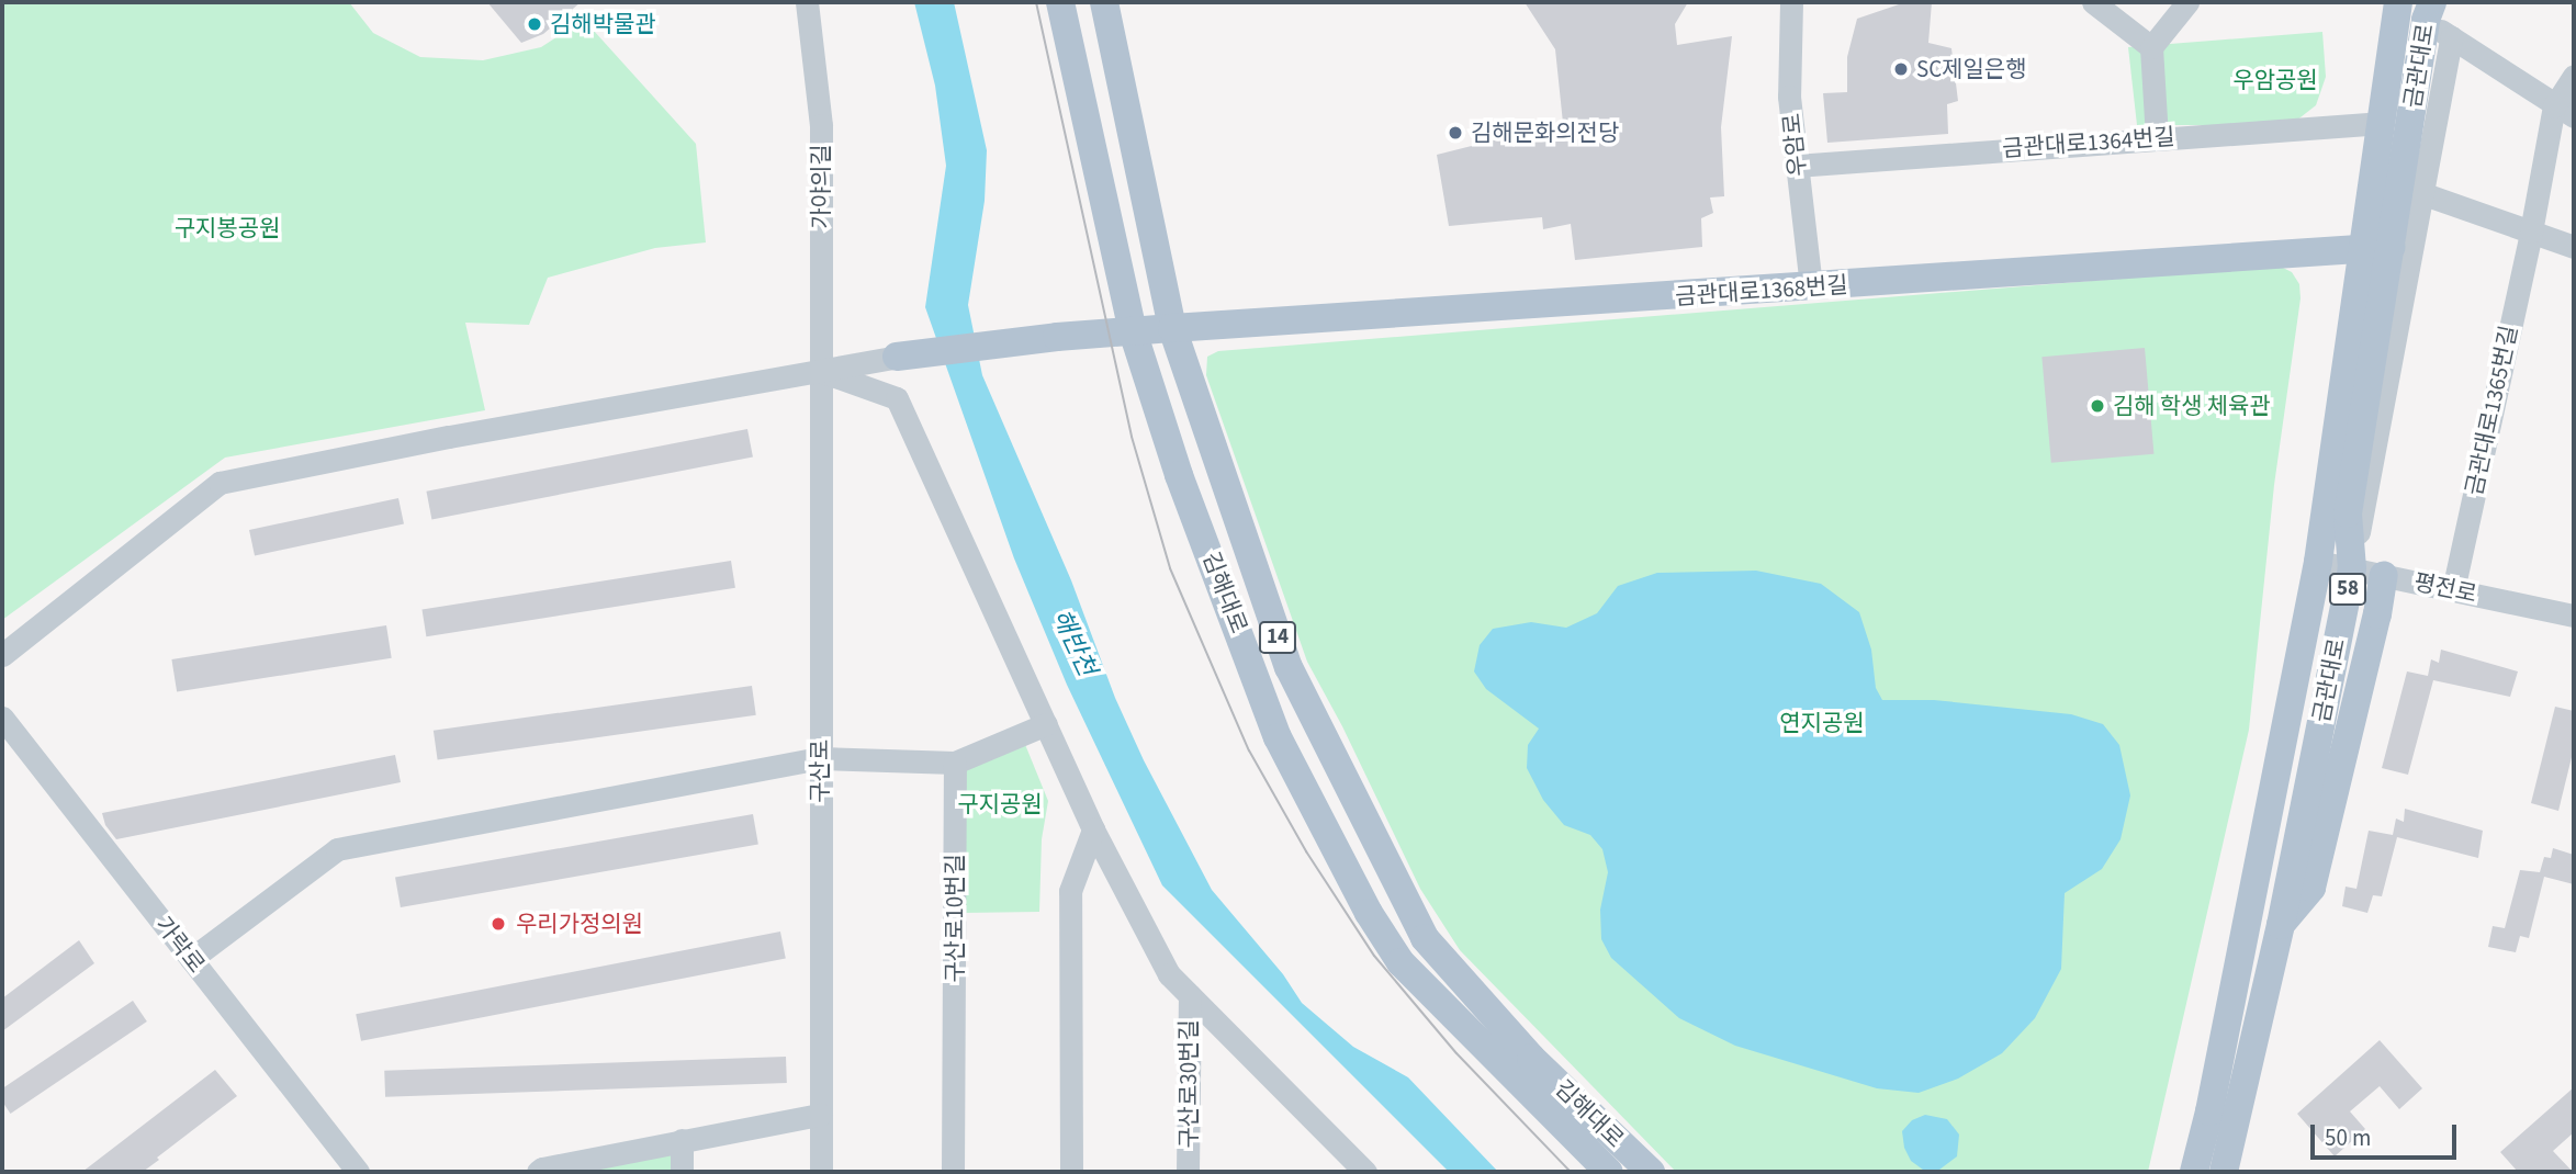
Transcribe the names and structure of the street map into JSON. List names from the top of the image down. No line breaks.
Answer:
{"streets":{"main road":["금관대로","금관대로1368번길","58","김해대로","14"],"street":["금관대로1364번길","우암로","가야의길","금관대로1365번길","평전로","구산로","구산로10번길","가락로","구산로30번길"]},"crossings":[["금관대로","금관대로1364번길"],["금관대로","금관대로1368번길"],["금관대로","평전로"],["금관대로1364번길","우암로"],["우암로","금관대로1368번길"],["가야의길","구산로"],["금관대로1368번길","김해대로"],["금관대로1365번길","평전로"]],"water":["해반천"],"parks":["우암공원","구지봉공원","연지공원","구지공원"],"places":["김해박물관","SC제일은행","김해문화의전당","김해 학생 체육관","우리가정의원"],"scale_bar":"50 m"}
